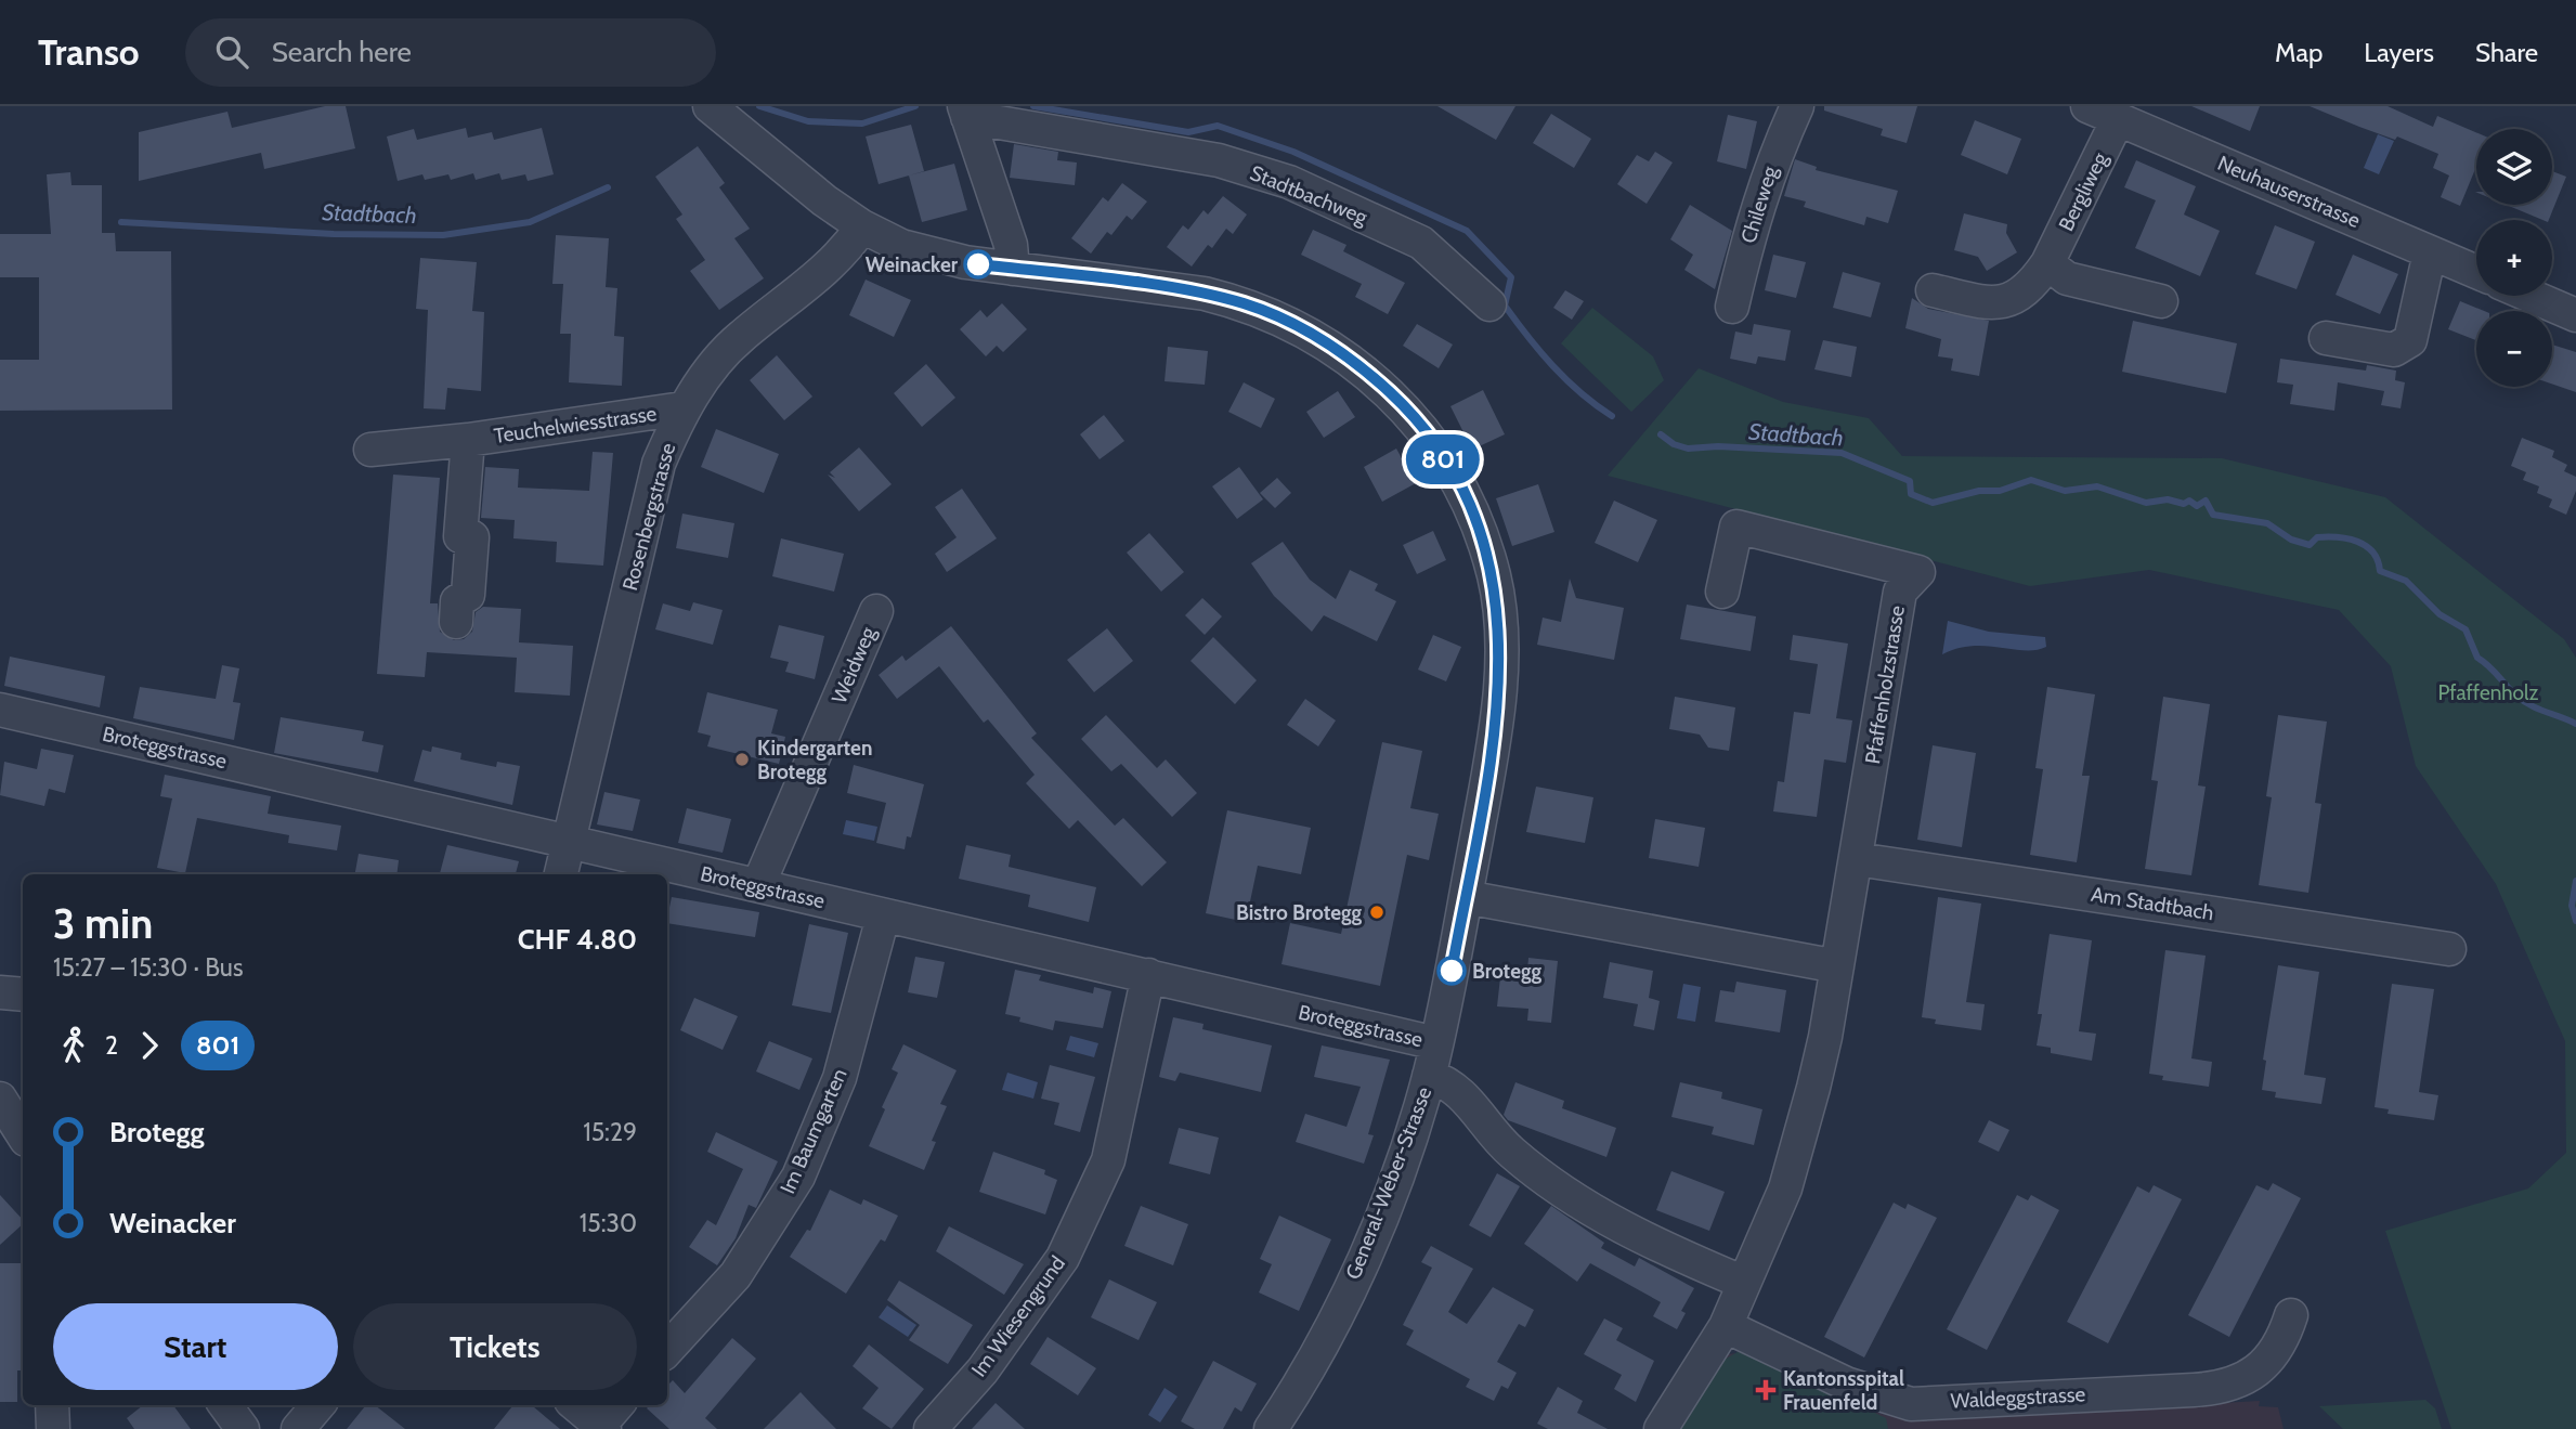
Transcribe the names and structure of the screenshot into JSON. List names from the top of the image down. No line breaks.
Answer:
{"streets":{"street":["Bergliweg","Neuhauserstrasse","Stadtbachweg","Chileweg","Teuchelwiesstrasse","Rosenbergstrasse","Weidweg","Pfaffenholzstrasse","Broteggstrasse","Am Stadtbach","Im Baumgarten","General-Weber-Strasse","Im Wiesengrund","Waldeggstrasse"]},"crossings":[["Bergliweg","Neuhauserstrasse"],["Teuchelwiesstrasse","Rosenbergstrasse"],["Rosenbergstrasse","Broteggstrasse"],["Rosenbergstrasse","General-Weber-Strasse"],["Weidweg","Broteggstrasse"],["Pfaffenholzstrasse","Broteggstrasse"],["Pfaffenholzstrasse","Am Stadtbach"],["Pfaffenholzstrasse","Waldeggstrasse"],["Broteggstrasse","Im Baumgarten"],["Broteggstrasse","General-Weber-Strasse"],["Broteggstrasse","Im Wiesengrund"]],"water":["Stadtbach"],"parks":["Pfaffenholz"],"places":{"other":["Weinacker","Kindergarten Brotegg","Bistro Brotegg","Brotegg"],"health":["Kantonsspital Frauenfeld"]},"lines":["bus line 801"],"page":{"header":"Transo","search":"Search here","nav":["Map","Layers","Share"],"on_map":"801","map_buttons":["+","−"],"heading":["3 min","15:27 – 15:30 · Bus","CHF 4.80"],"legs":["2","801"],"list":[{"name":"Brotegg","value":"15:29"},{"name":"Weinacker","value":"15:30"}],"buttons":["Start","Tickets"]}}
